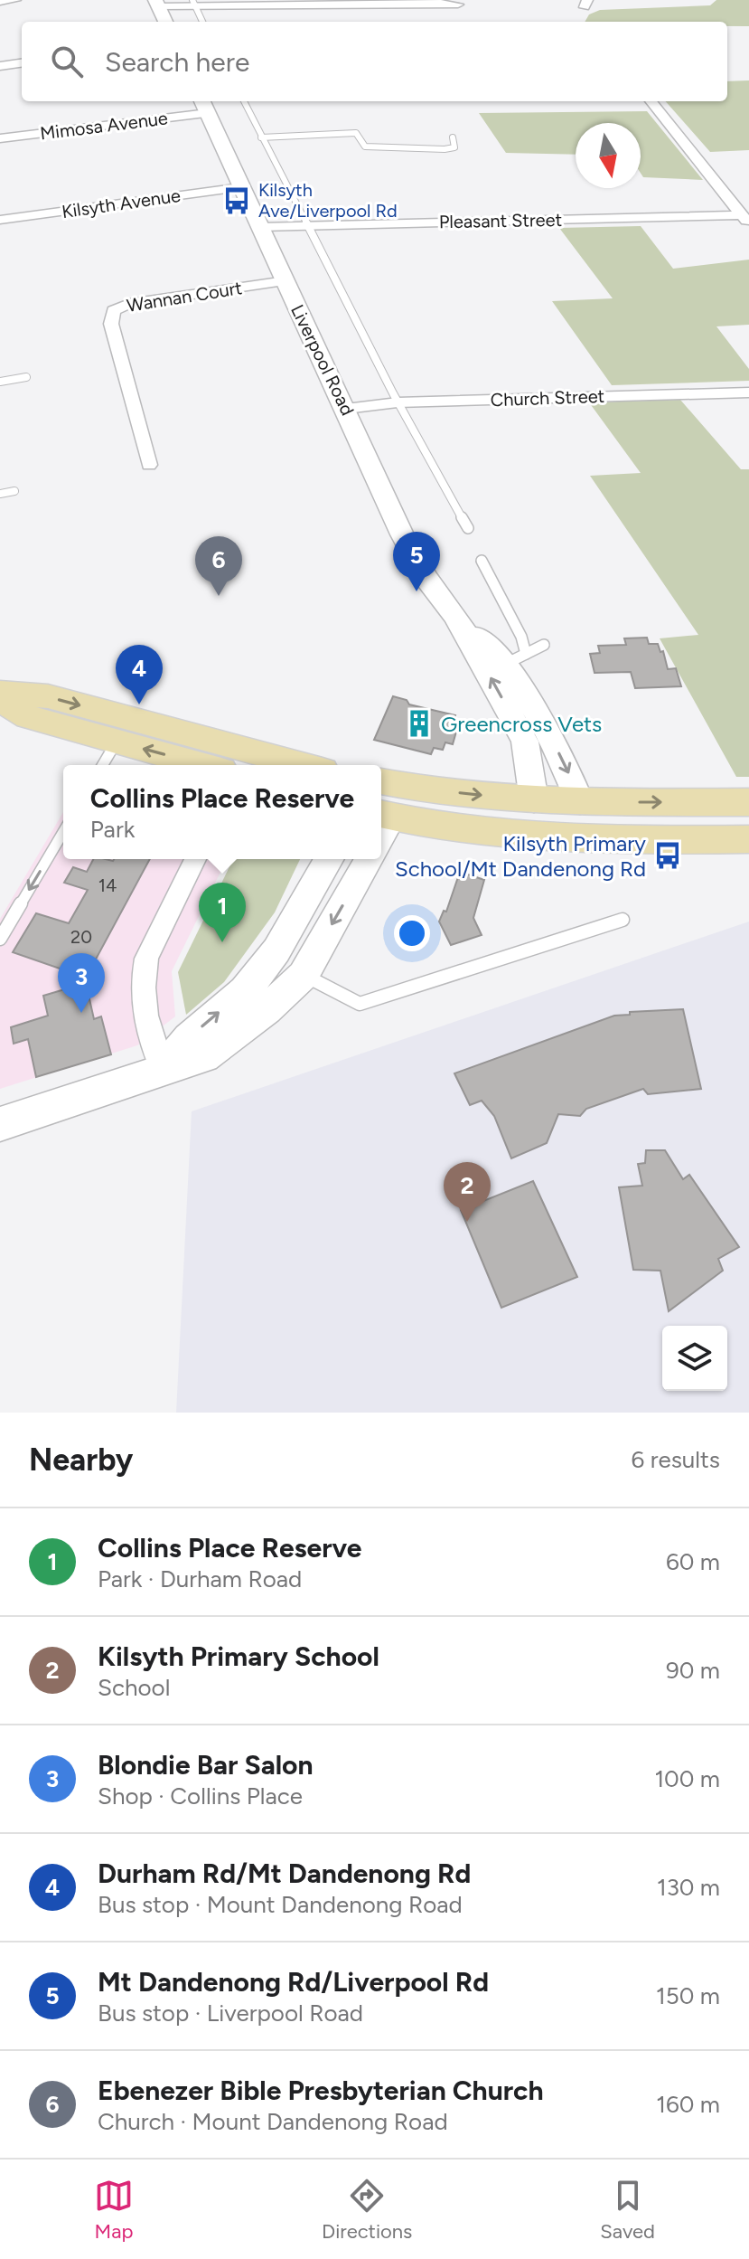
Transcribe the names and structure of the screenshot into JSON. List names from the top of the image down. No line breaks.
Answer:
{"streets":{"main road":["Liverpool Road"],"street":["Mimosa Avenue","Kilsyth Avenue","Pleasant Street","Wannan Court","Church Street"]},"crossings":[["Mimosa Avenue","Liverpool Road"],["Kilsyth Avenue","Liverpool Road"],["Pleasant Street","Liverpool Road"],["Wannan Court","Liverpool Road"],["Liverpool Road","Church Street"]],"places":{"bus stop":["Kilsyth Ave/Liverpool Rd","Kilsyth Primary School/Mt Dandenong Rd"],"building":["Greencross Vets"]},"house_numbers":["14","20"],"north":"bottom","page":{"search":"Search here","pins":["5","6","4","1","3","2"],"popup":["Collins Place Reserve","Park"],"heading":["Nearby","6 results"],"list":[{"mark":"1","name":"Collins Place Reserve","note":"Park · Durham Road","value":"60 m"},{"mark":"2","name":"Kilsyth Primary School","note":"School","value":"90 m"},{"mark":"3","name":"Blondie Bar Salon","note":"Shop · Collins Place","value":"100 m"},{"mark":"4","name":"Durham Rd/Mt Dandenong Rd","note":"Bus stop · Mount Dandenong Road","value":"130 m"},{"mark":"5","name":"Mt Dandenong Rd/Liverpool Rd","note":"Bus stop · Liverpool Road","value":"150 m"},{"mark":"6","name":"Ebenezer Bible Presbyterian Church","note":"Church · Mount Dandenong Road","value":"160 m"}],"nav":["Map","Directions","Saved"]}}
